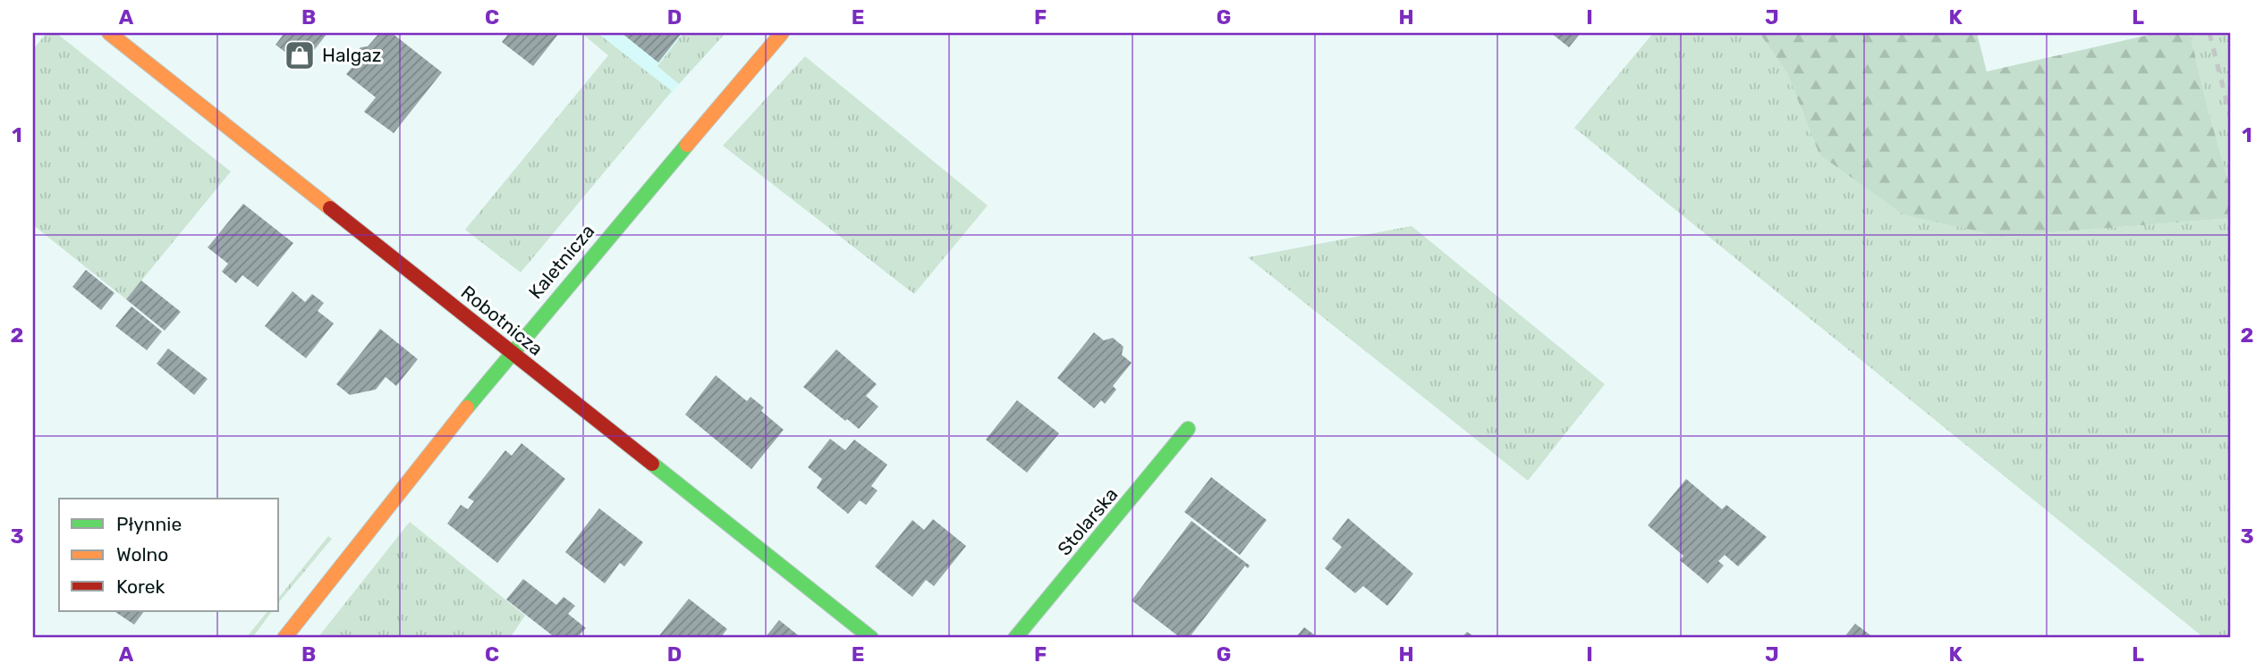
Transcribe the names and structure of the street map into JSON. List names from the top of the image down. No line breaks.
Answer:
{"streets":{"street":["Kaletnicza","Robotnicza","Stolarska"]},"crossings":[["Kaletnicza","Robotnicza"]],"places":{"shop":["Halgaz"]},"legend":["Płynnie","Wolno","Korek"],"grid":{"columns":["A","B","C","D","E","F","G","H","I","J","K","L"],"rows":["1","2","3"]}}
